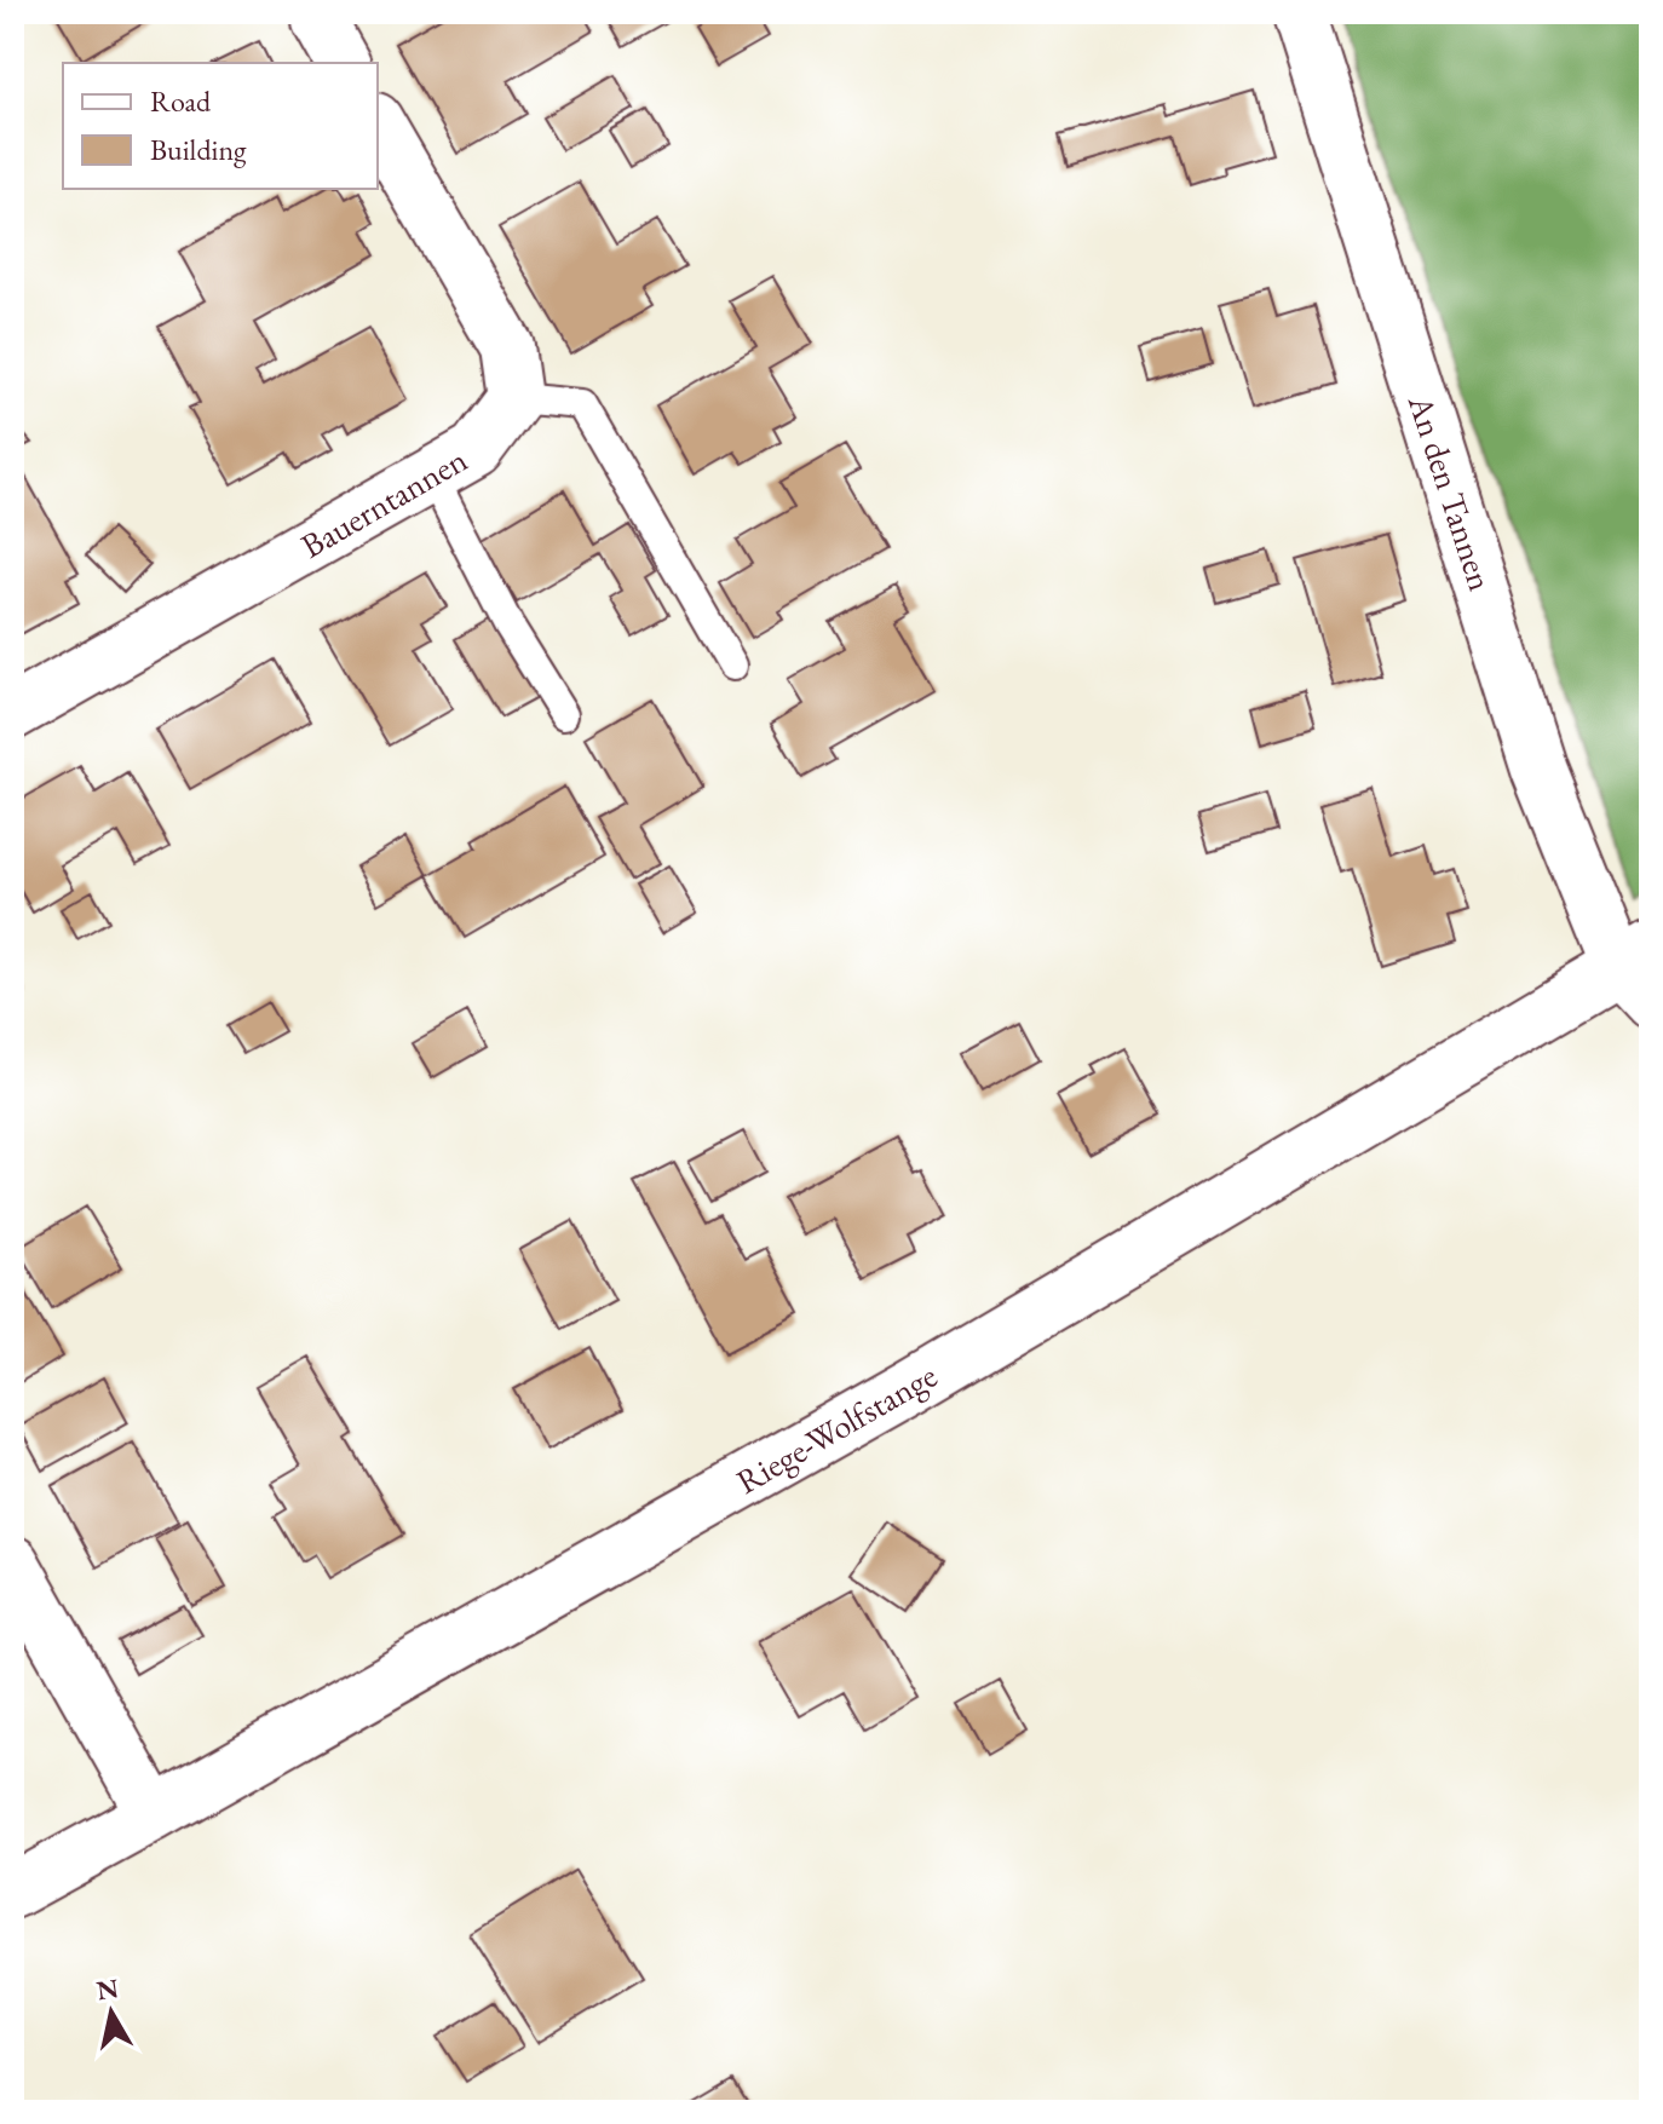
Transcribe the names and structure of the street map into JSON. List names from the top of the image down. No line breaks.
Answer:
{"streets":{"street":["An den Tannen","Bauerntannen","Riege-Wolfstange"]},"crossings":[["An den Tannen","Riege-Wolfstange"]],"legend":["Road","Building"],"north":"top"}
